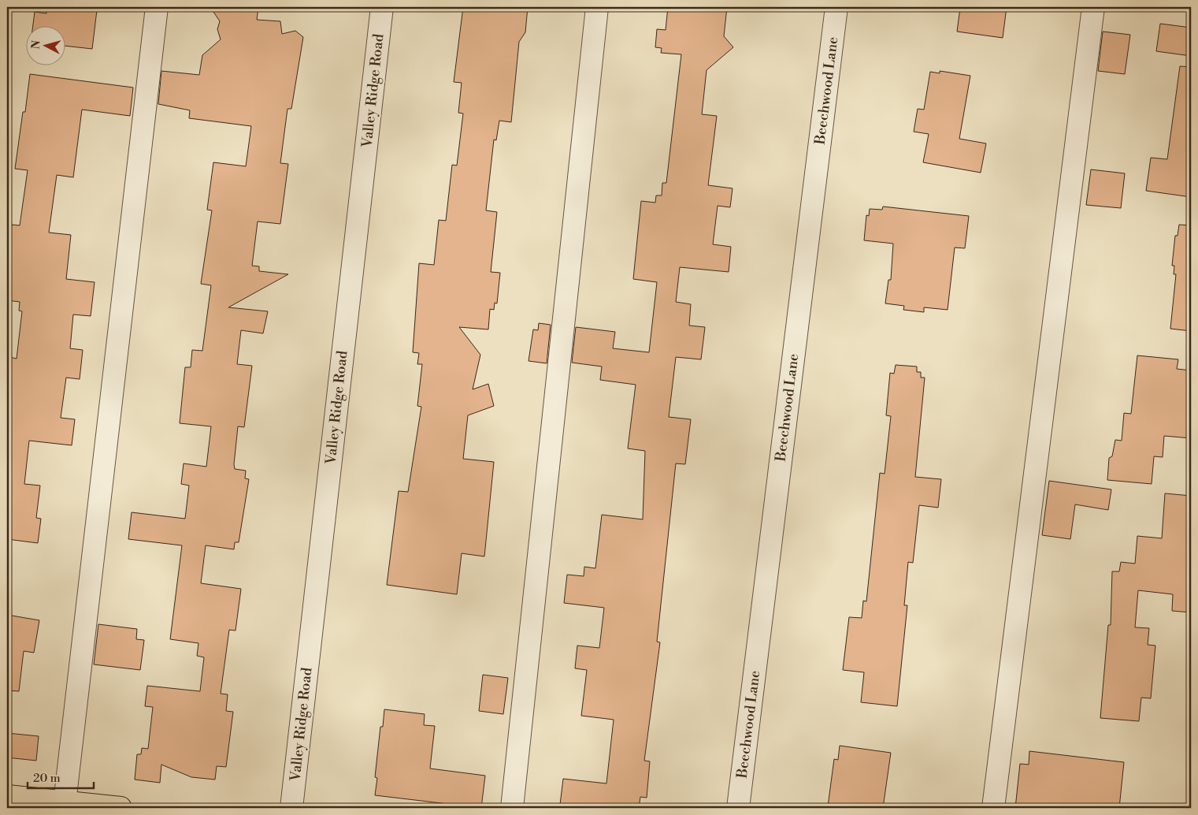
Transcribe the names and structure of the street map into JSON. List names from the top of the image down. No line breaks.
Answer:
{"streets":{"street":["Valley Ridge Road","Beechwood Lane"]},"scale_bar":"20 m","north":"left"}
